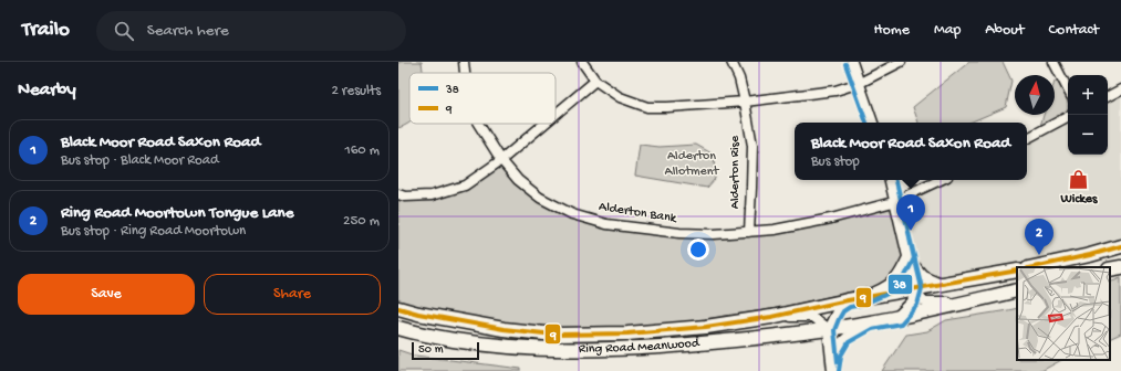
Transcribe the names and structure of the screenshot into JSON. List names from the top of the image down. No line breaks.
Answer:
{"streets":{"highway":["Ring Road Meanwood"],"street":["Alderton Rise","Alderton Bank"]},"crossings":[["Alderton Rise","Alderton Bank"]],"parks":["Alderton Allotment"],"places":{"shop":["Wickes"]},"lines":["transit line 38","transit line 9"],"legend":["38","9"],"scale_bar":"50 m","north":"top","page":{"header":"Trailo","search":"Search here","nav":["Home","Map","About","Contact"],"heading":["Nearby","2 results"],"map_buttons":["+","−"],"list":[{"mark":"1","name":"Black Moor Road Saxon Road","note":"Bus stop · Black Moor Road","value":"160 m"},{"mark":"2","name":"Ring Road Moortown Tongue Lane","note":"Bus stop · Ring Road Moortown","value":"250 m"}],"popup":["Black Moor Road Saxon Road","Bus stop"],"pins":["1","2"],"buttons":["Save","Share"],"scale":"50 m"}}
